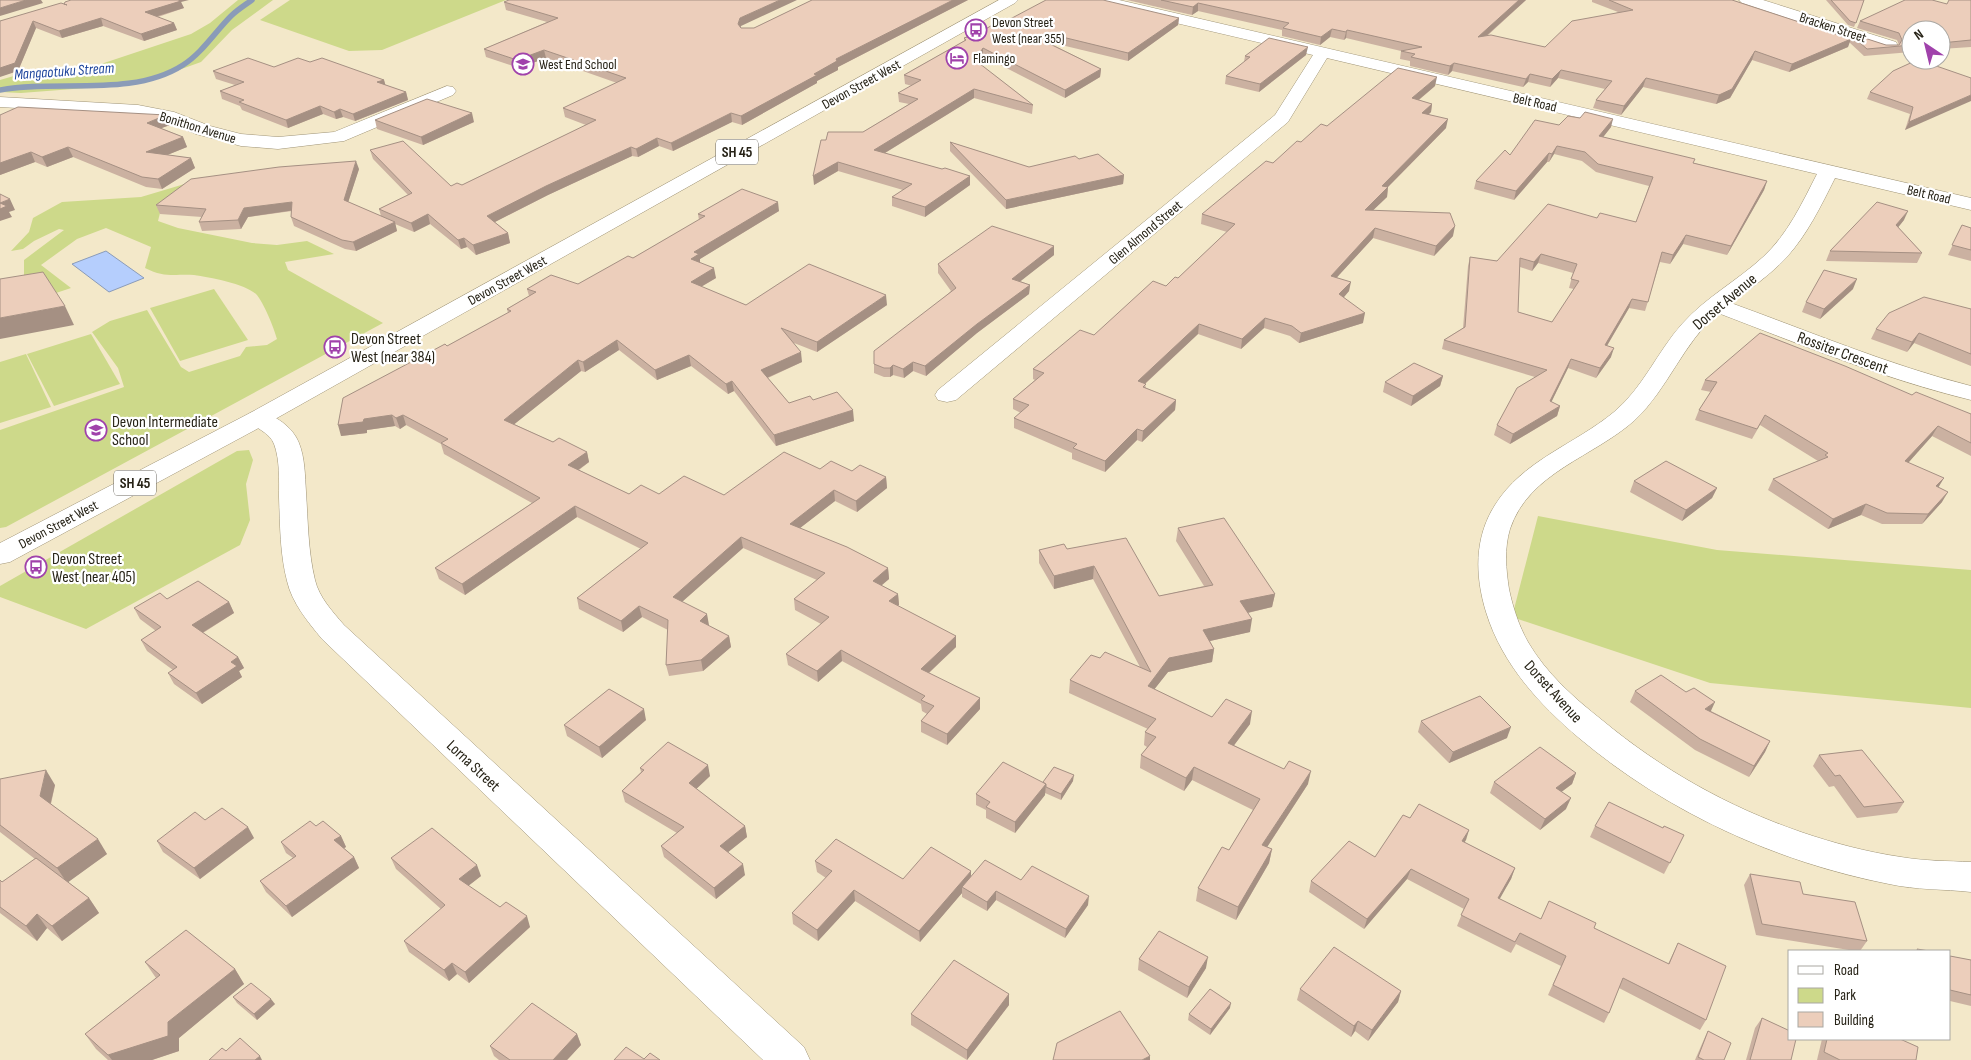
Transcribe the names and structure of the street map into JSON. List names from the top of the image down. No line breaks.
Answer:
{"streets":{"street":["Bracken Street","Devon Street West","Belt Road","Bonithon Avenue","SH 45","Glen Almond Street","Dorset Avenue","Rossiter Crescent","Lorna Street"]},"crossings":[["Devon Street West","Lorna Street"],["Belt Road","Glen Almond Street"],["Belt Road","Dorset Avenue"],["Dorset Avenue","Rossiter Crescent"]],"water":["Mangaotuku Stream"],"places":{"bus stop":["Devon Street West (near 355)","Devon Street West (near 384)","Devon Street West (near 405)"],"hotel":["Flamingo"],"school or university":["West End School","Devon Intermediate School"]},"legend":["Road","Park","Building"],"north":"top left"}
